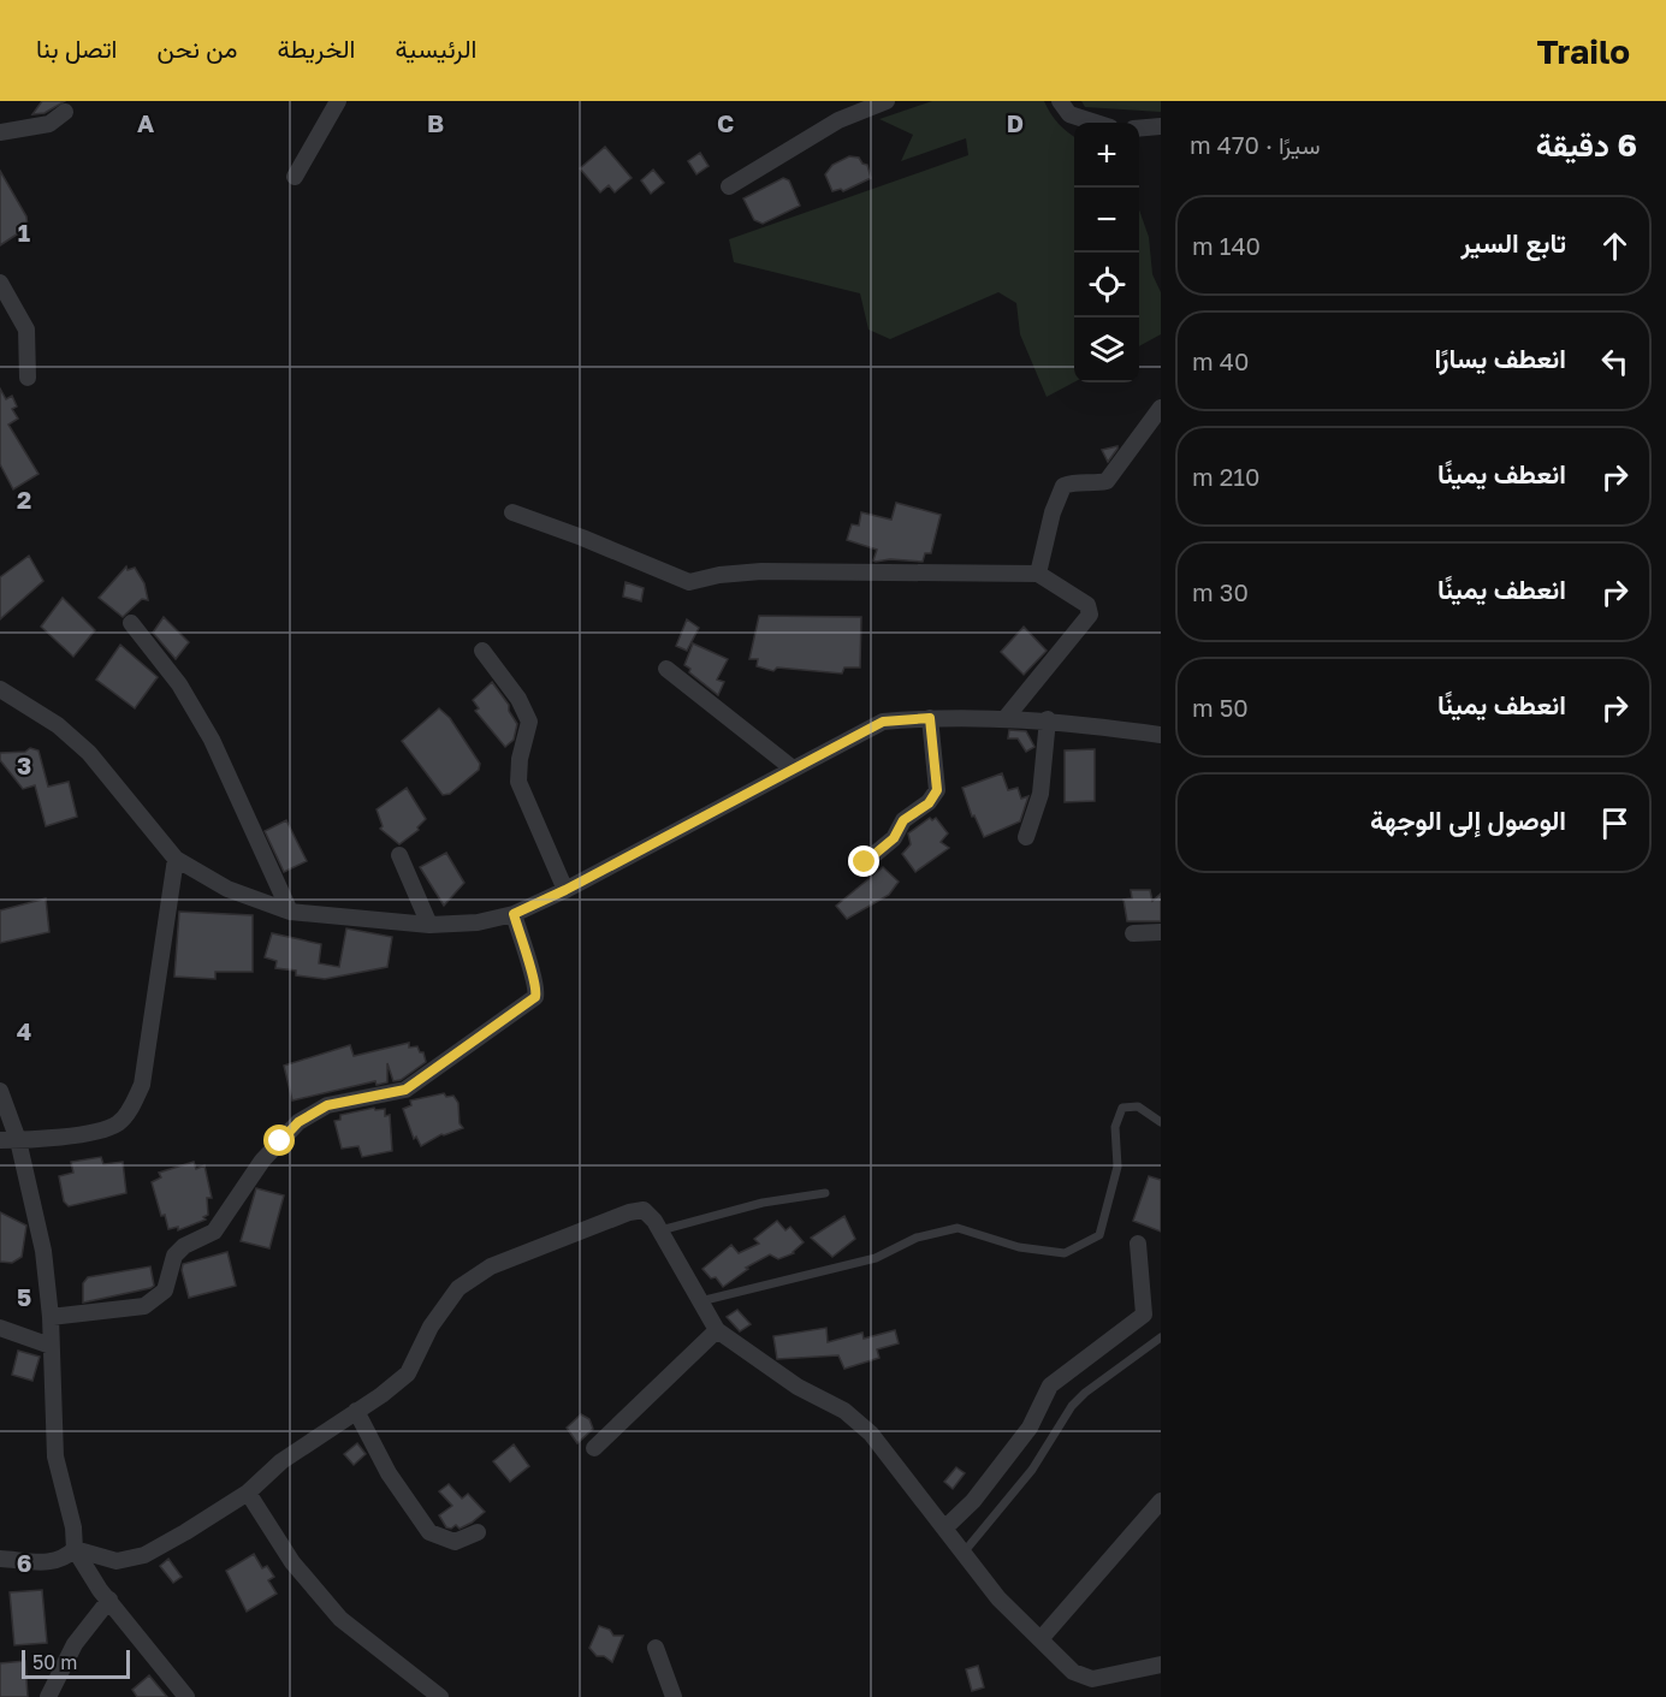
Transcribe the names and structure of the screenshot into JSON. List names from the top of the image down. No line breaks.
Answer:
{"scale_bar":"50 m","page":{"header":"Trailo","nav":["الرئيسية","الخريطة","من نحن","اتصل بنا"],"heading":["6 دقيقة","سيرًا · 470 m"],"map_buttons":["+","−"],"list":[["تابع السير","140 m"],["انعطف يسارًا","40 m"],["انعطف يمينًا","210 m"],["انعطف يمينًا","30 m"],["انعطف يمينًا","50 m"],"الوصول إلى الوجهة"],"scale":"50 m"},"grid":{"columns":["A","B","C","D"],"rows":["1","2","3","4","5","6"]}}
